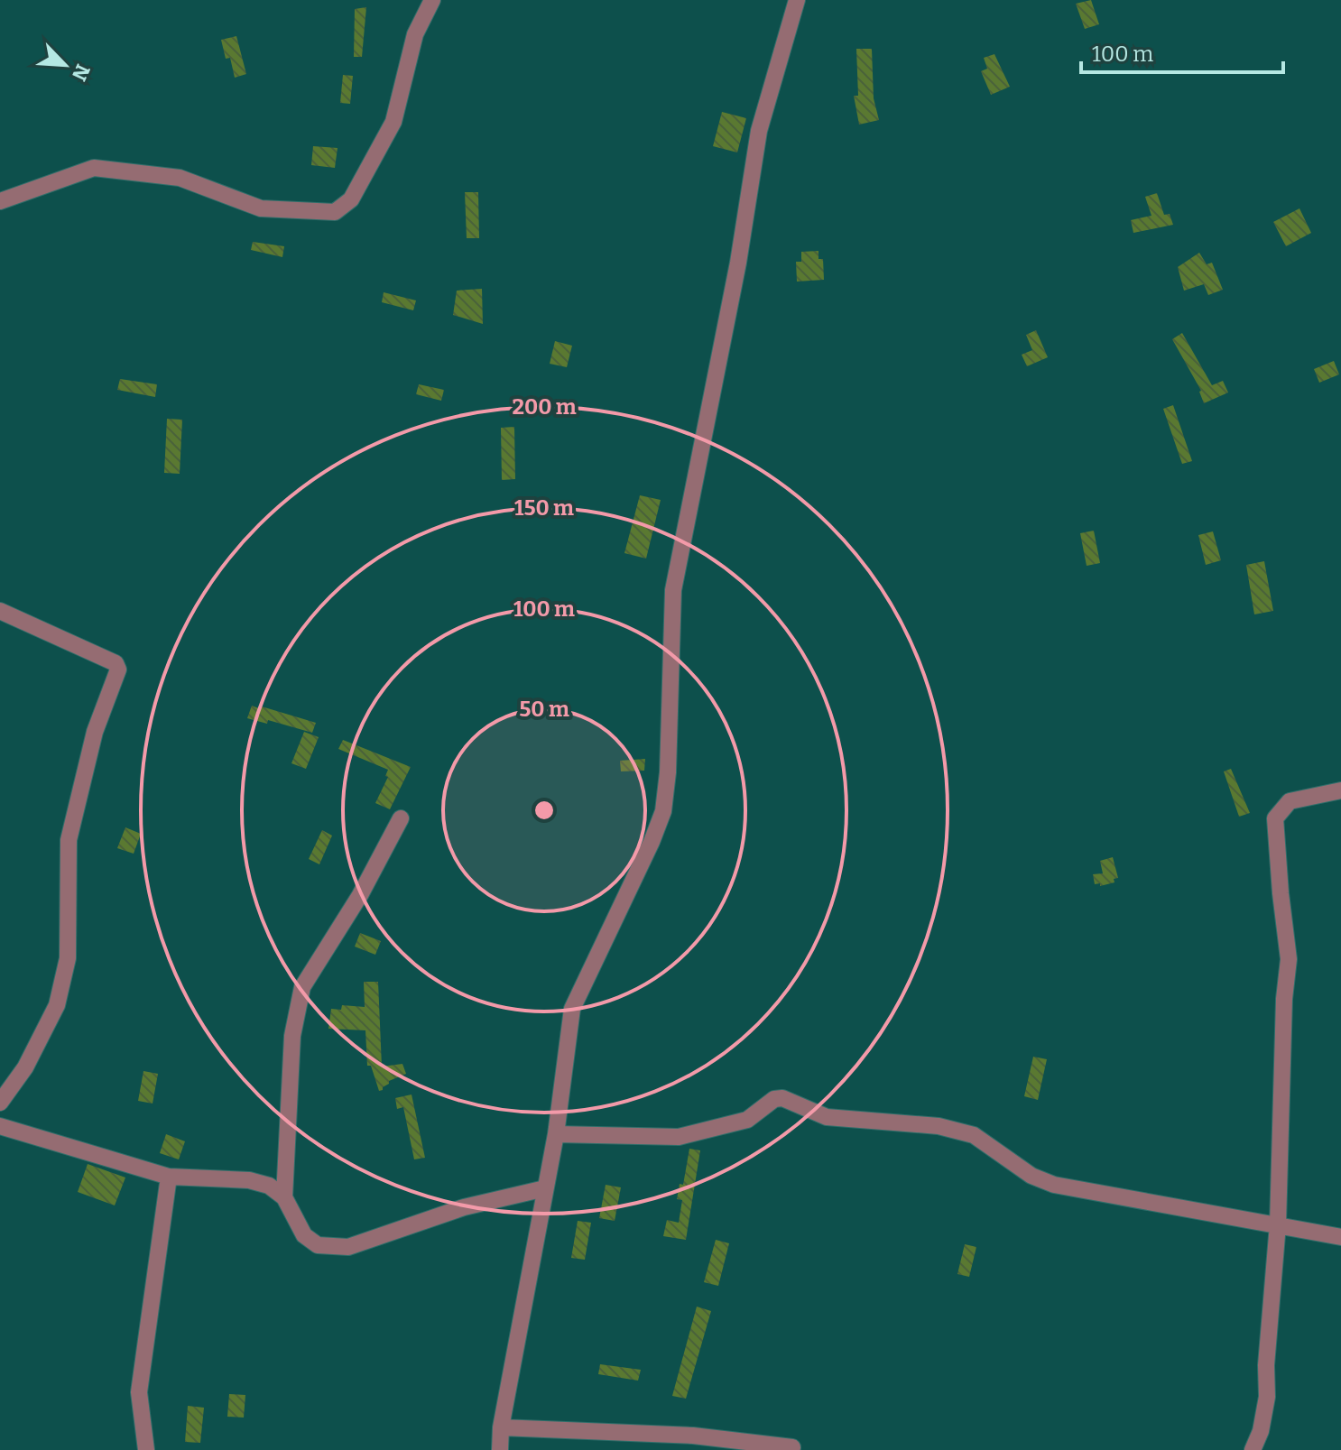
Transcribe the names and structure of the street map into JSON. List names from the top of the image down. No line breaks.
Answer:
{"scale_bar":"100 m","north":"bottom right","rings":["200 m","150 m","100 m","50 m"]}
